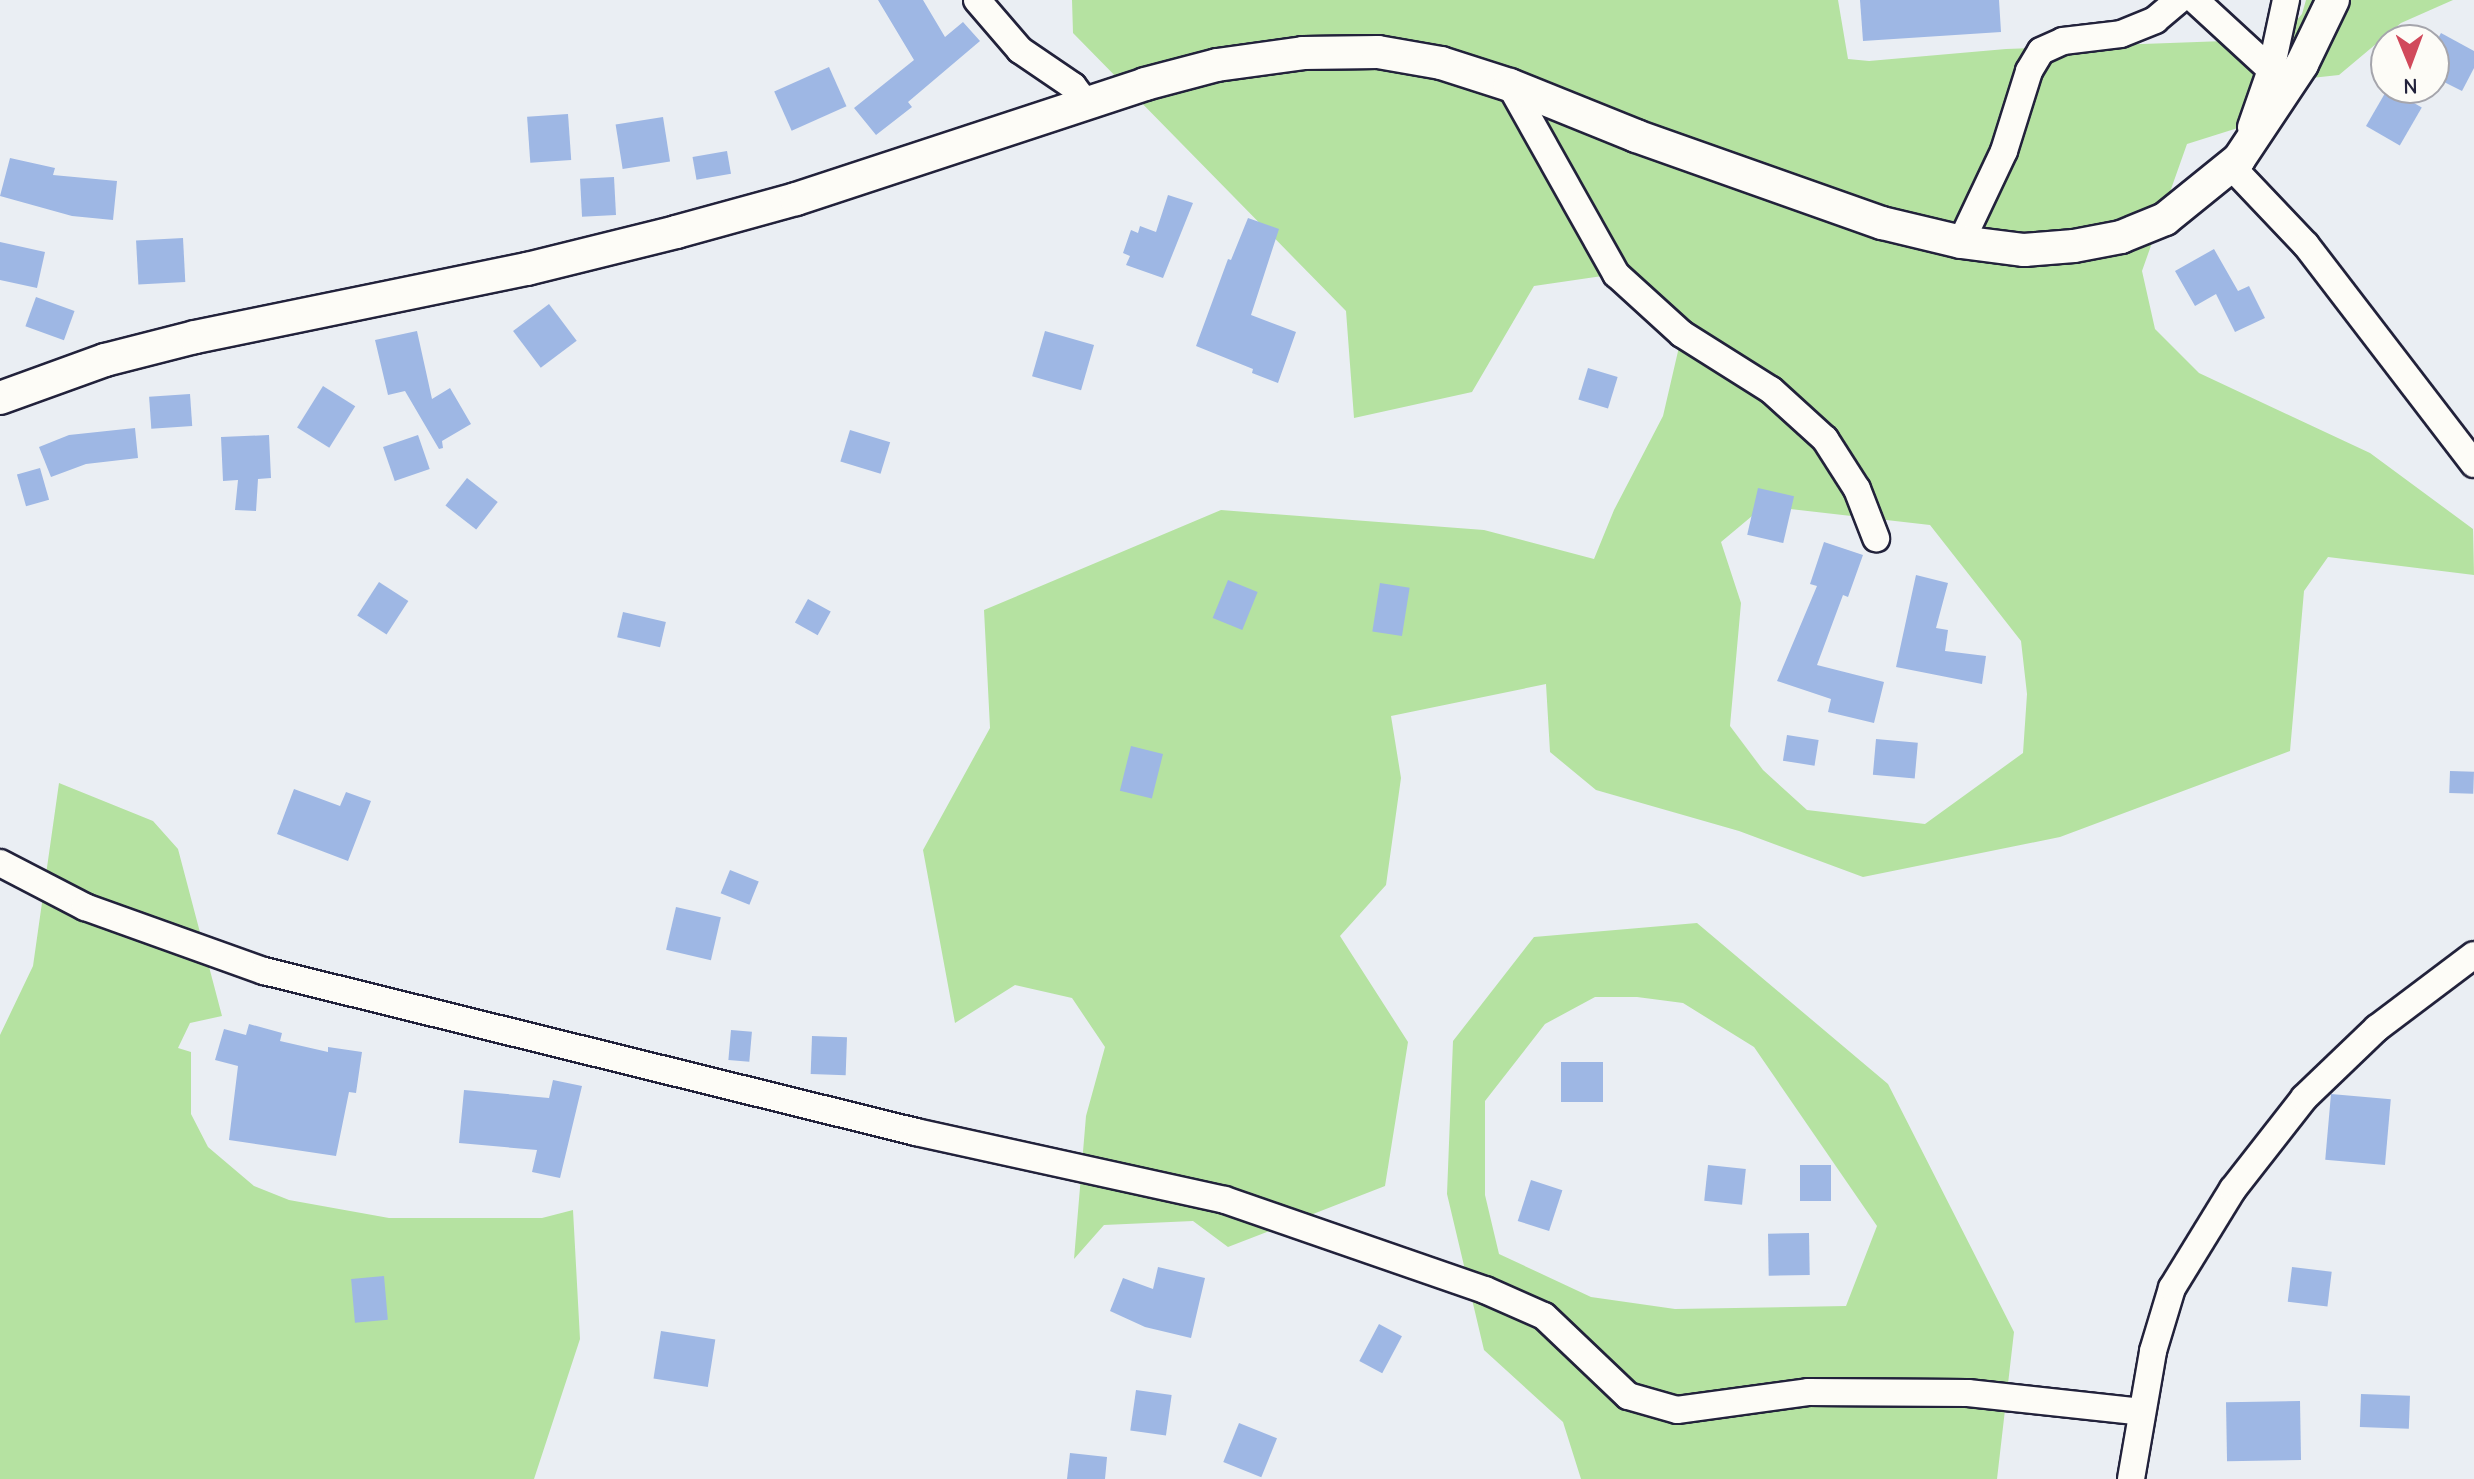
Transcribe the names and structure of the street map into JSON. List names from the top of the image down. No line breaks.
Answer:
{"north":"bottom"}
